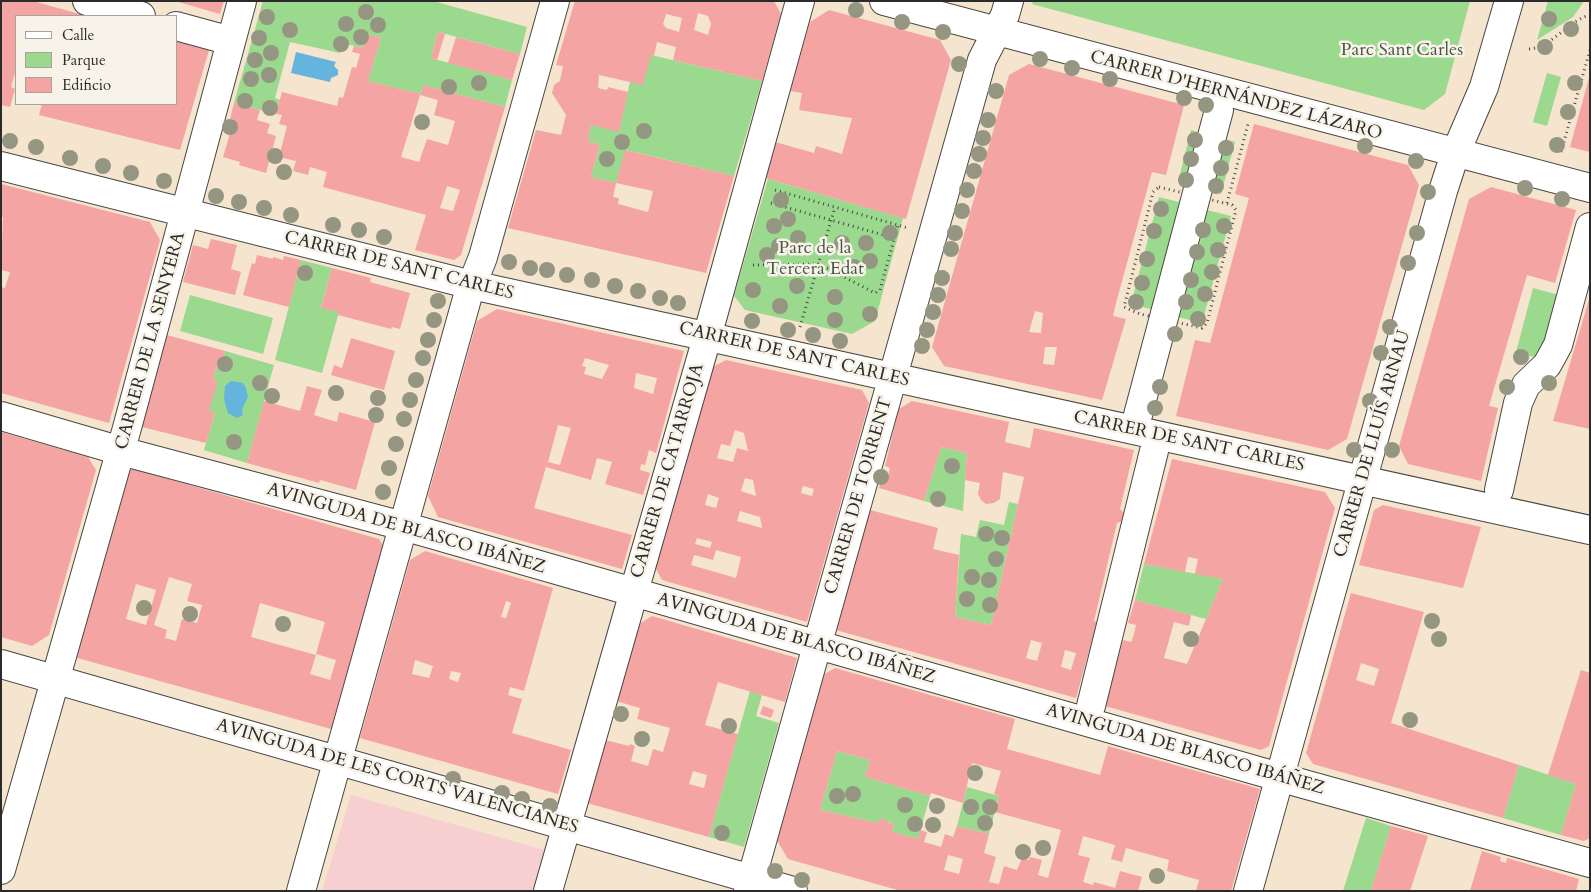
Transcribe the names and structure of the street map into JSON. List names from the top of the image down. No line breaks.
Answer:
{"streets":{"street":["CARRER D'HERNÁNDEZ LÁZARO","CARRER DE SANT CARLES","CARRER DE LA SENYERA","CARRER DE LLUÍS ARNAU","CARRER DE CATARROJA","CARRER DE TORRENT","AVINGUDA DE BLASCO IBÁÑEZ","AVINGUDA DE LES CORTS VALENCIANES"]},"crossings":[["CARRER D'HERNÁNDEZ LÁZARO","CARRER DE LLUÍS ARNAU"],["CARRER D'HERNÁNDEZ LÁZARO","CARRER DE TORRENT"],["CARRER DE SANT CARLES","CARRER DE LA SENYERA"],["CARRER DE SANT CARLES","CARRER DE LLUÍS ARNAU"],["CARRER DE SANT CARLES","CARRER DE CATARROJA"],["CARRER DE SANT CARLES","CARRER DE TORRENT"],["CARRER DE LA SENYERA","AVINGUDA DE BLASCO IBÁÑEZ"],["CARRER DE LA SENYERA","AVINGUDA DE LES CORTS VALENCIANES"],["CARRER DE LLUÍS ARNAU","AVINGUDA DE BLASCO IBÁÑEZ"],["CARRER DE CATARROJA","AVINGUDA DE BLASCO IBÁÑEZ"],["CARRER DE CATARROJA","AVINGUDA DE LES CORTS VALENCIANES"],["CARRER DE TORRENT","AVINGUDA DE BLASCO IBÁÑEZ"],["CARRER DE TORRENT","AVINGUDA DE LES CORTS VALENCIANES"]],"parks":["Parc Sant Carles","Parc de la Tercera Edat"],"legend":["Calle","Parque","Edificio"]}
